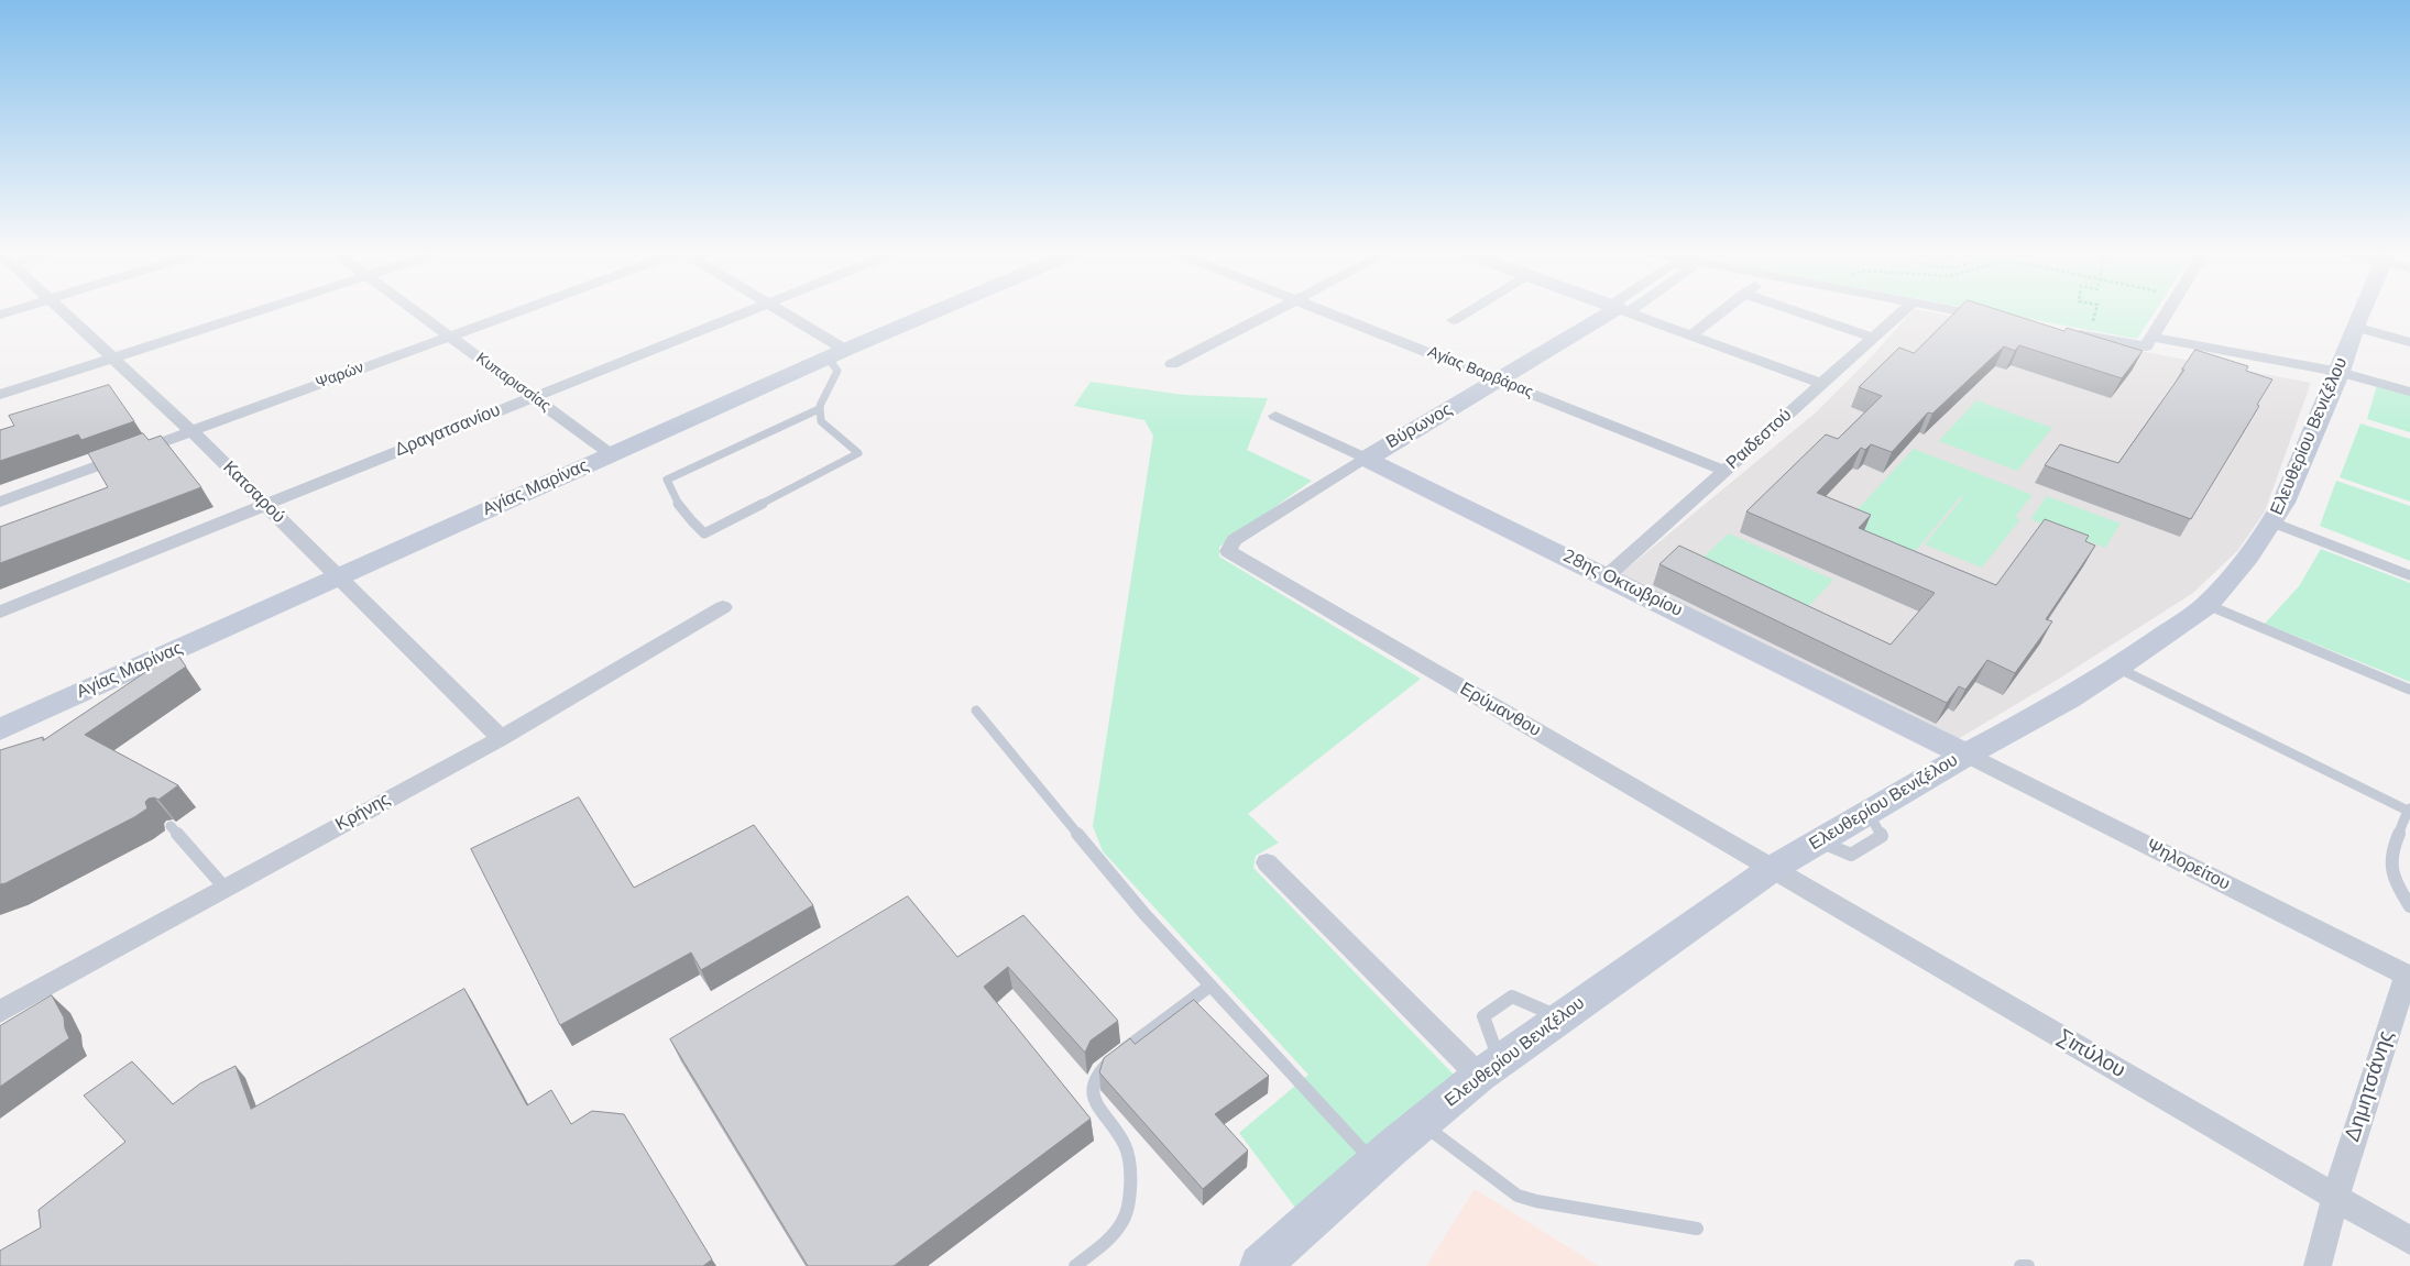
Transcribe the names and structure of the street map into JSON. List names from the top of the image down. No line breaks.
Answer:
{"streets":{"street":["Αγίας Βαρβάρας","Ψαρών","Κυπαρισσίας","Βύρωνος","Δραγατσανίου","Ελευθερίου Βενιζέλου","Ραιδεστού","Αγίας Μαρίνας","Κατσαρού","28ης Οκτωβρίου","Ερύμανθου","Κρήνης","Ψηλορείτου","Σιπύλου","Δημητσάνης"]},"crossings":[["Αγίας Βαρβάρας","Βύρωνος"],["Αγίας Βαρβάρας","Ραιδεστού"],["Ψαρών","Κυπαρισσίας"],["Ψαρών","Κατσαρού"],["Κυπαρισσίας","Δραγατσανίου"],["Κυπαρισσίας","Αγίας Μαρίνας"],["Βύρωνος","28ης Οκτωβρίου"],["Βύρωνος","Ερύμανθου"],["Δραγατσανίου","Κατσαρού"],["Ελευθερίου Βενιζέλου","28ης Οκτωβρίου"],["Ελευθερίου Βενιζέλου","Ερύμανθου"],["Ελευθερίου Βενιζέλου","Ψηλορείτου"],["Ελευθερίου Βενιζέλου","Σιπύλου"],["Ραιδεστού","28ης Οκτωβρίου"],["Αγίας Μαρίνας","Κατσαρού"],["Κατσαρού","Κρήνης"],["28ης Οκτωβρίου","Ψηλορείτου"],["Ερύμανθου","Σιπύλου"],["Ψηλορείτου","Δημητσάνης"],["Σιπύλου","Δημητσάνης"]]}
